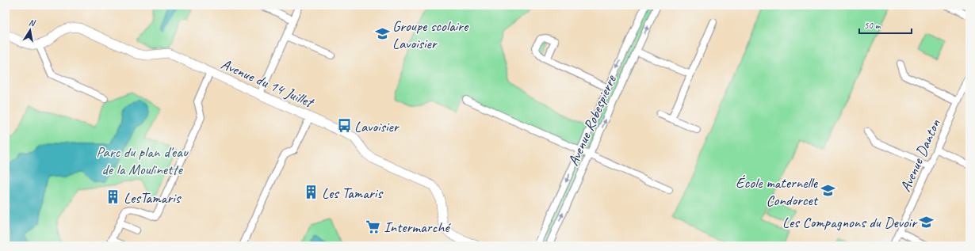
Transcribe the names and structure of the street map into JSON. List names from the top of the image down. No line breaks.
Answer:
{"streets":{"street":["Avenue du 14 Juillet","Avenue Robespierre","Avenue Danton"]},"parks":["Parc du plan d'eau de la Moulinette"],"places":{"school or university":["Groupe scolaire Lavoisier","École maternelle Condorcet","Les Compagnons du Devoir"],"bus stop":["Lavoisier"],"building":["Les Tamaris","LesTamaris"],"supermarket":["Intermarché"]},"scale_bar":"50 m","north":"top"}
